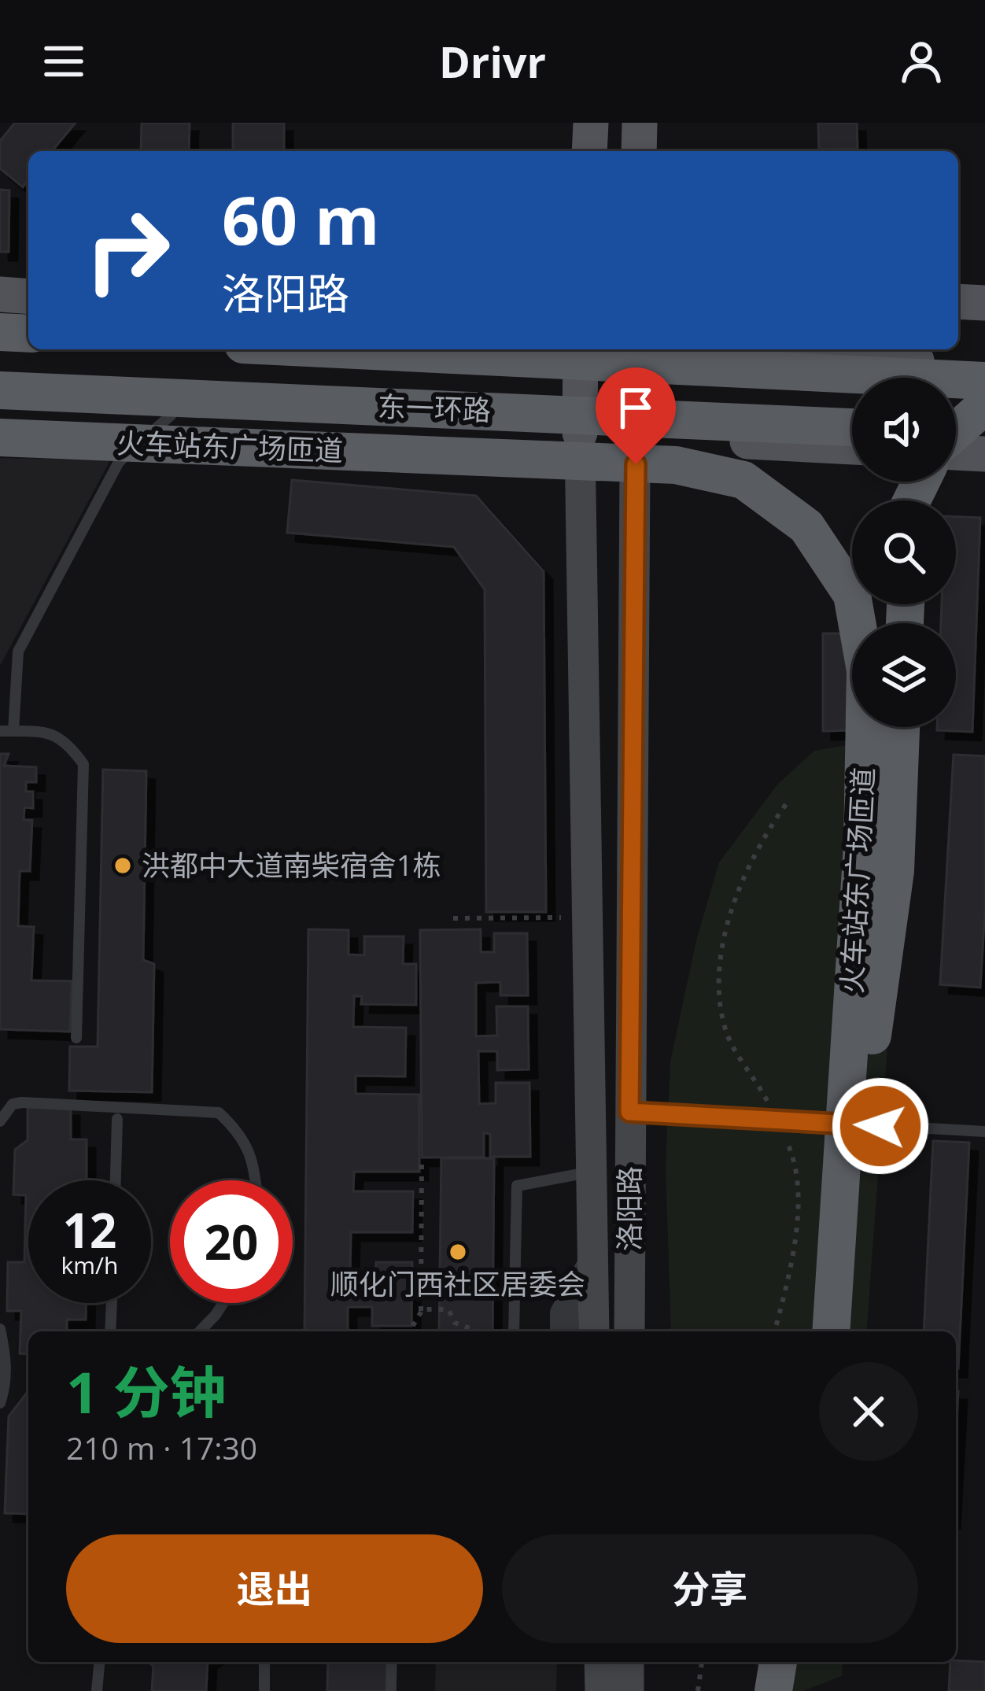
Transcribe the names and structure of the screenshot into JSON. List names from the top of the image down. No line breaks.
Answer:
{"streets":{"highway":["东一环路","火车站东广场匝道"],"main road":["洛阳路"]},"places":["洪都中大道南柴宿舍1栋","顺化门西社区居委会"],"page":{"header":"Drivr","turn":["60 m","洛阳路"],"speed":"12 km/h","limit":"20","heading":["1 分钟","210 m · 17:30"],"buttons":["退出","分享"]}}
